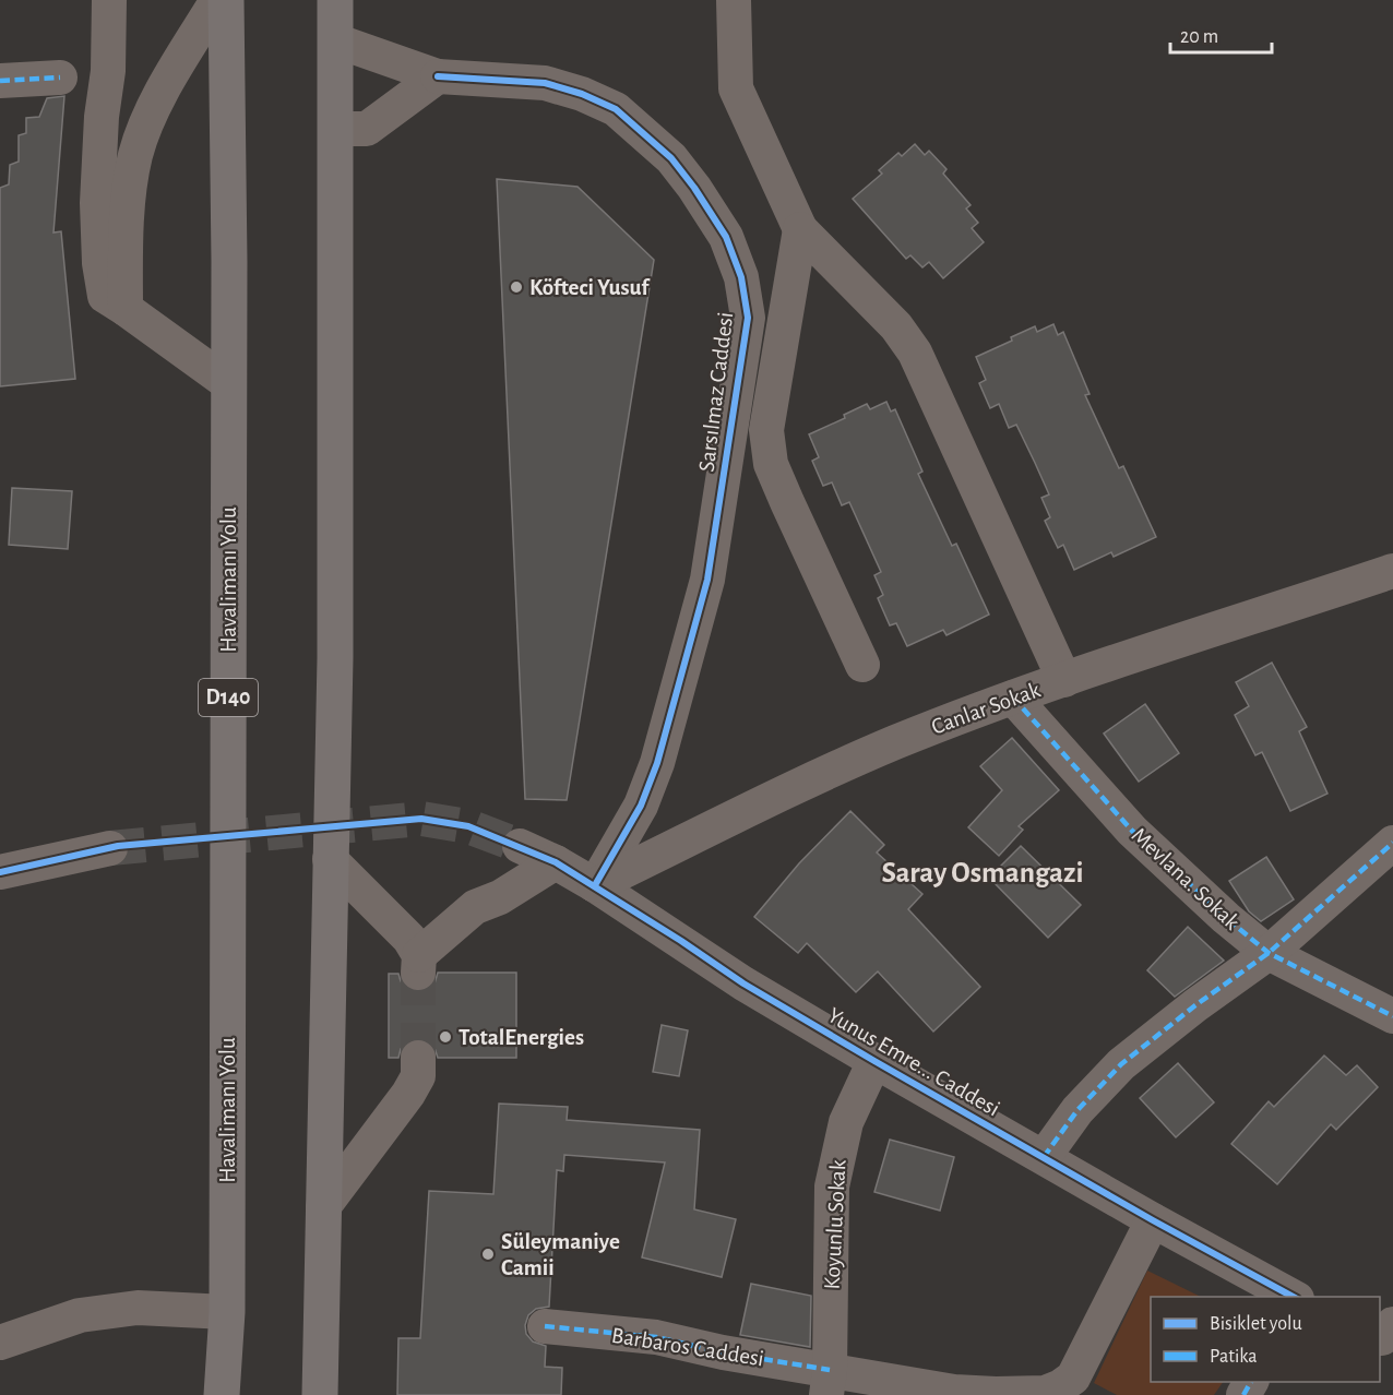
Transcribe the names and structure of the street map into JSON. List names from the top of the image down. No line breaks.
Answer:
{"streets":{"highway":["Havalimanı Yolu","D140"],"street":["Sarsılmaz Caddesi","Canlar Sokak","Mevlana. Sokak","Yunus Emre... Caddesi","Koyunlu Sokak","Barbaros Caddesi"]},"crossings":[["Sarsılmaz Caddesi","Canlar Sokak"],["Sarsılmaz Caddesi","Yunus Emre... Caddesi"],["Canlar Sokak","Mevlana. Sokak"],["Canlar Sokak","Yunus Emre... Caddesi"],["Yunus Emre... Caddesi","Koyunlu Sokak"],["Yunus Emre... Caddesi","Barbaros Caddesi"],["Koyunlu Sokak","Barbaros Caddesi"]],"districts":["Saray Osmangazi"],"places":["Köfteci Yusuf","TotalEnergies","Süleymaniye Camii"],"legend":["Bisiklet yolu","Patika"],"scale_bar":"20 m"}
